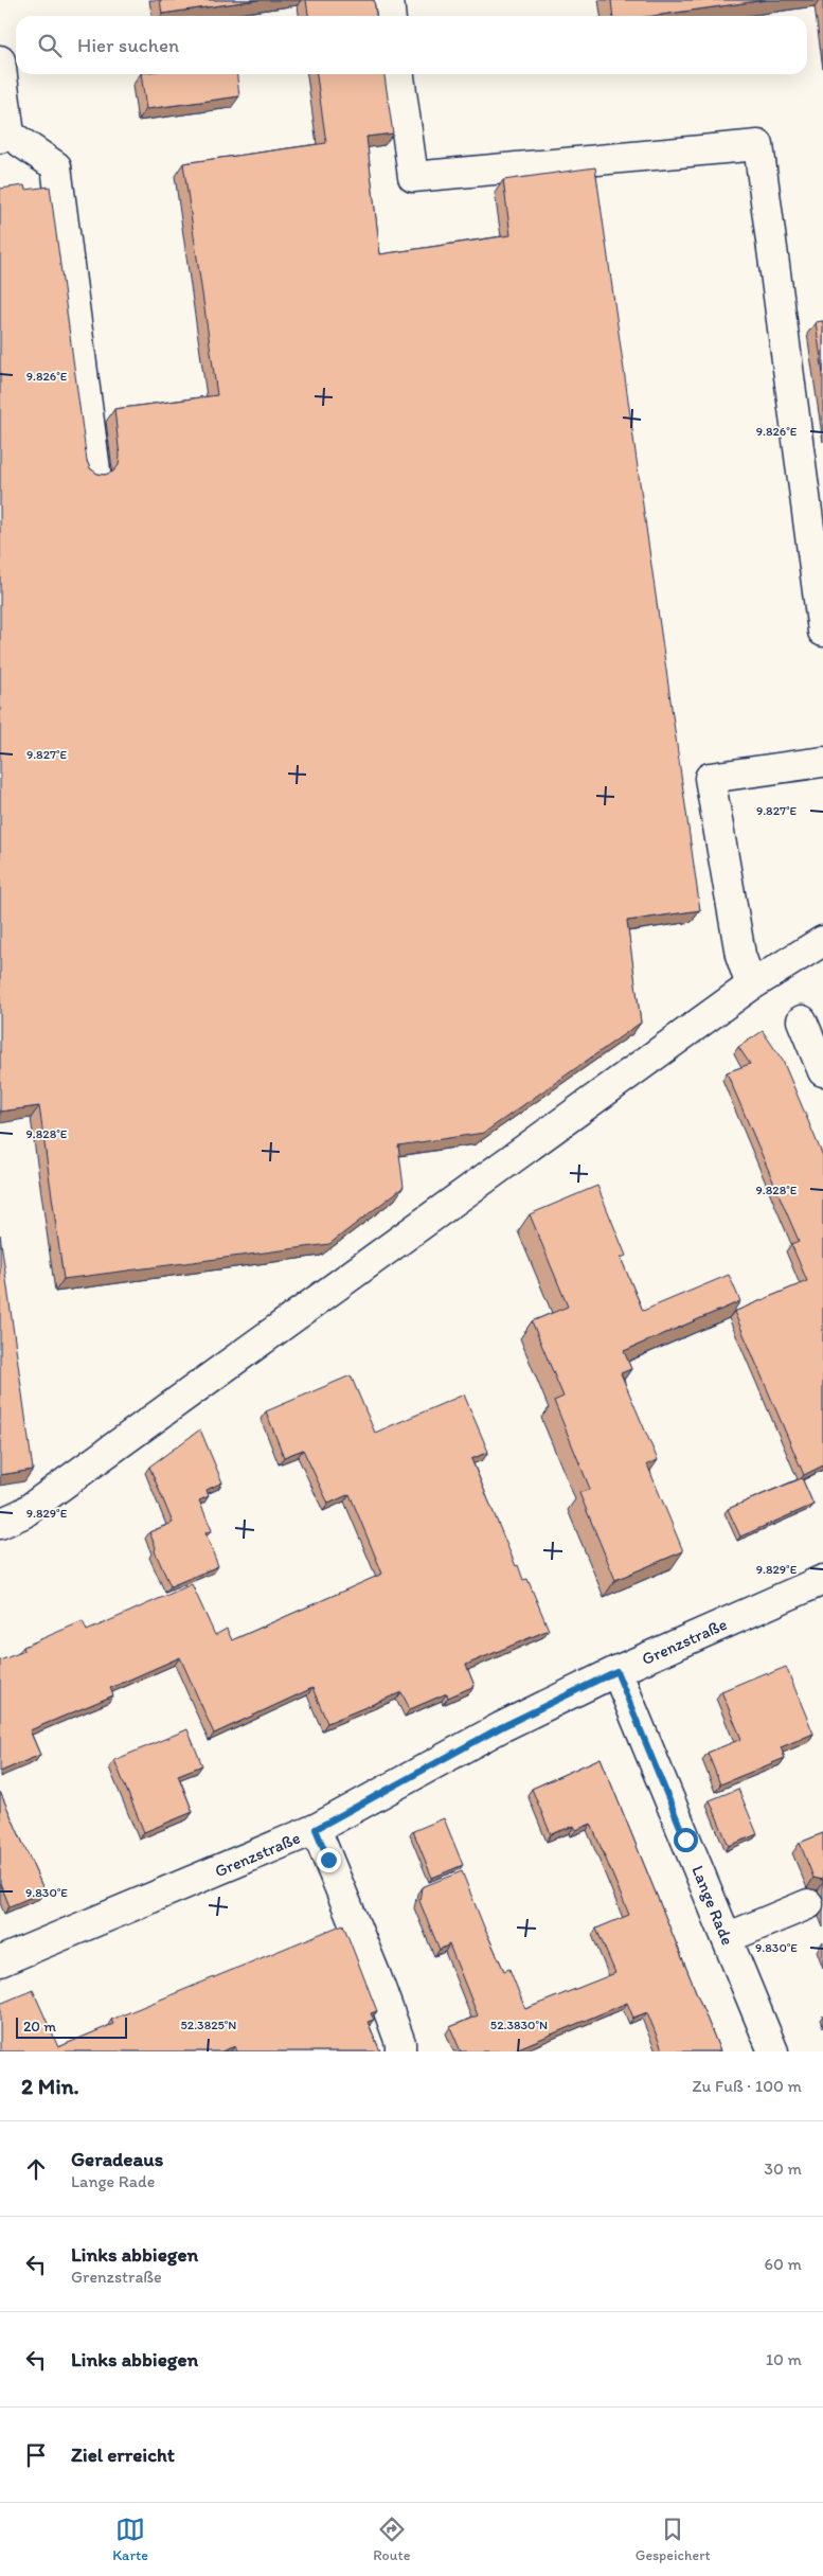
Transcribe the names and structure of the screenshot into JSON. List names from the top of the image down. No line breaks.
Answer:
{"streets":{"street":["Grenzstraße","Lange Rade"]},"crossings":[["Grenzstraße","Lange Rade"]],"scale_bar":"20 m","page":{"search":"Hier suchen","scale":"20 m","heading":["2 Min.","Zu Fuß · 100 m"],"list":[["Geradeaus","Lange Rade","30 m"],["Links abbiegen","Grenzstraße","60 m"],["Links abbiegen","10 m"],"Ziel erreicht"],"nav":["Karte","Route","Gespeichert"]},"coordinates":["9.826°E","9.827°E","9.828°E","9.829°E","9.830°E","52.3825°N","52.3830°N"]}
